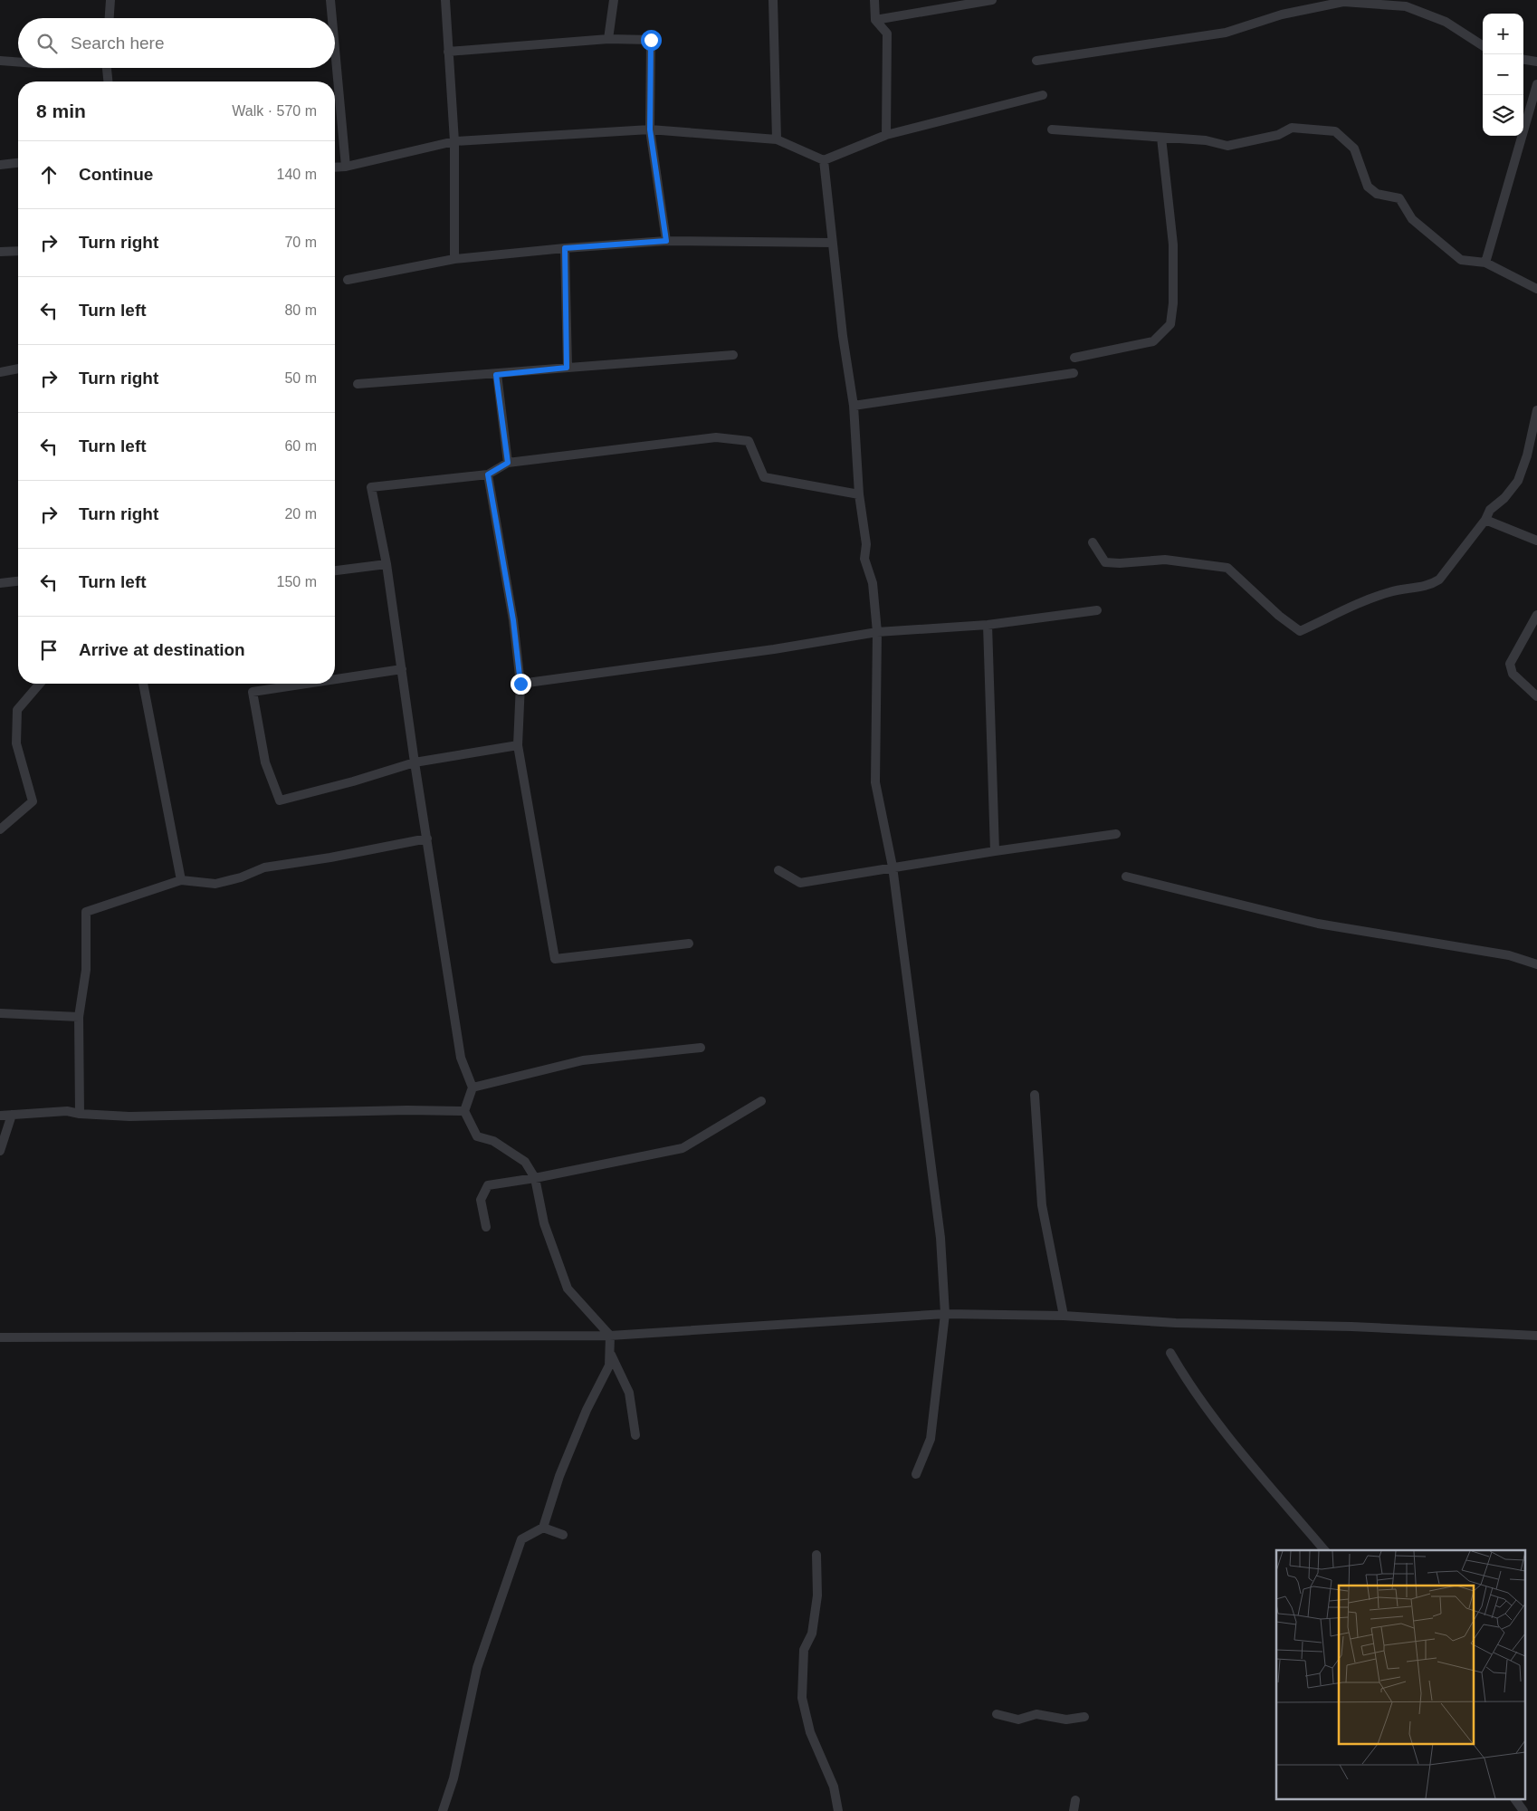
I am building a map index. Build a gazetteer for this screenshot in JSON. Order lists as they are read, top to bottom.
{
  "page": {
    "map_buttons": ["+", "−"],
    "search": "Search here",
    "heading": ["8 min", "Walk · 570 m"],
    "list": [
      ["Continue", "140 m"],
      ["Turn right", "70 m"],
      ["Turn left", "80 m"],
      ["Turn right", "50 m"],
      ["Turn left", "60 m"],
      ["Turn right", "20 m"],
      ["Turn left", "150 m"],
      "Arrive at destination"
    ]
  }
}
